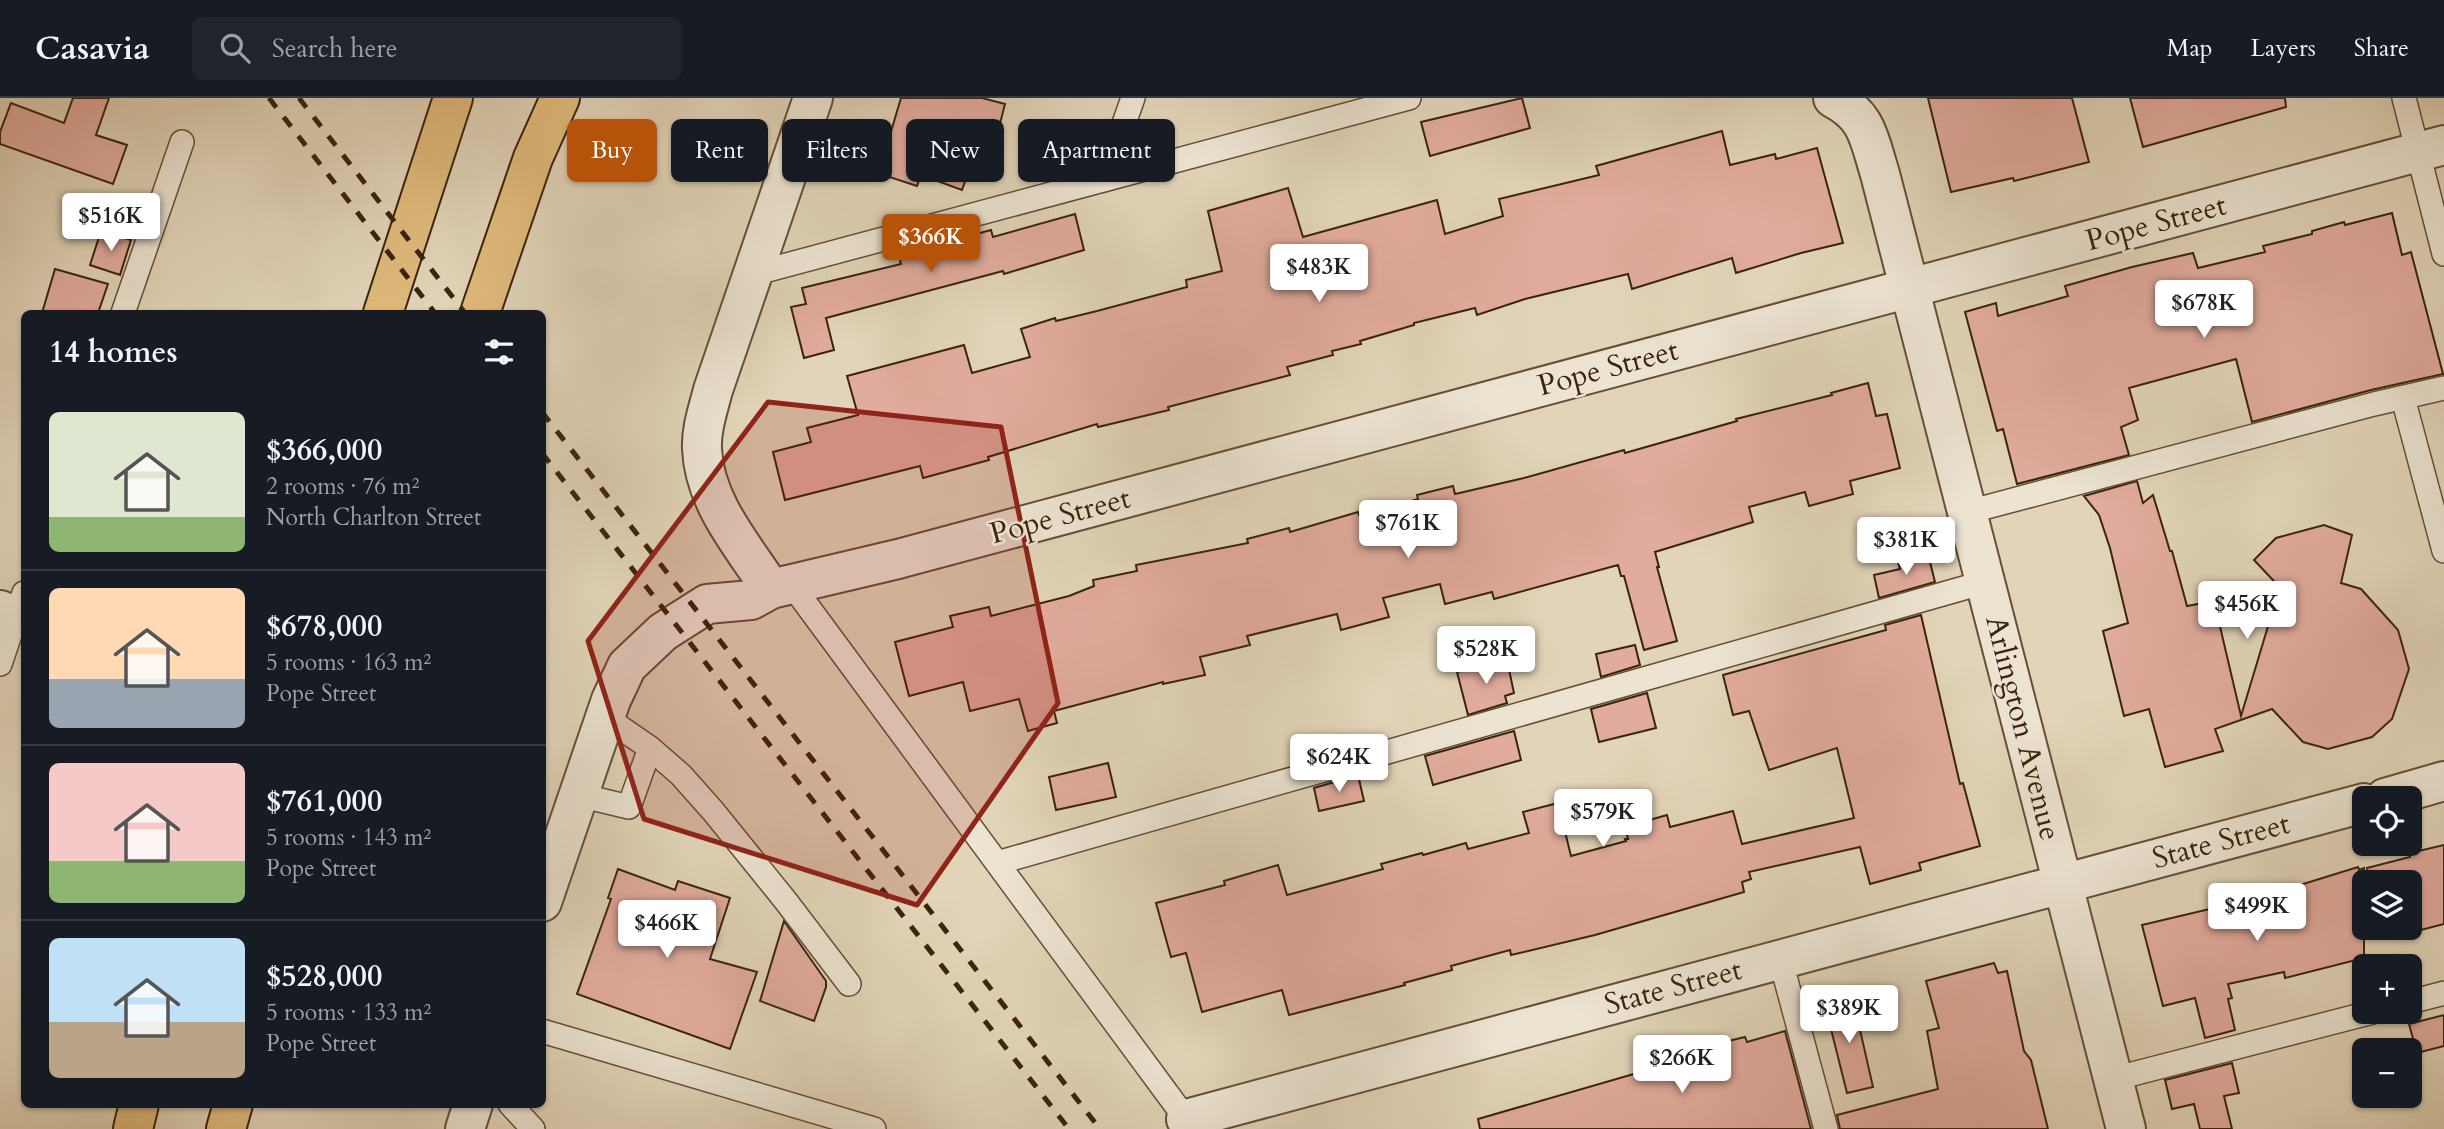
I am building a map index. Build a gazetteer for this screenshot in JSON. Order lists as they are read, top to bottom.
{
  "streets": {
    "street": ["Pope Street", "Arlington Avenue", "State Street"]
  },
  "crossings": [
    ["Pope Street", "Arlington Avenue"],
    ["Arlington Avenue", "State Street"]
  ],
  "page": {
    "header": "Casavia",
    "search": "Search here",
    "nav": ["Map", "Layers", "Share"],
    "chip": [
      "Buy",
      "Rent",
      "Filters",
      "New",
      "Apartment"
    ],
    "price": [
      "$516K",
      "$366K",
      "$483K",
      "$678K",
      "$761K",
      "$381K",
      "$456K",
      "$528K",
      "$624K",
      "$579K",
      "$499K",
      "$466K",
      "$389K",
      "$266K"
    ],
    "heading": "14 homes",
    "list": [
      {
        "name": "$366,000",
        "note": "2 rooms · 76 m² · North Charlton Street"
      },
      {
        "name": "$678,000",
        "note": "5 rooms · 163 m² · Pope Street"
      },
      {
        "name": "$761,000",
        "note": "5 rooms · 143 m² · Pope Street"
      },
      {
        "name": "$528,000",
        "note": "5 rooms · 133 m² · Pope Street"
      }
    ],
    "map_buttons": ["+", "−"]
  }
}
